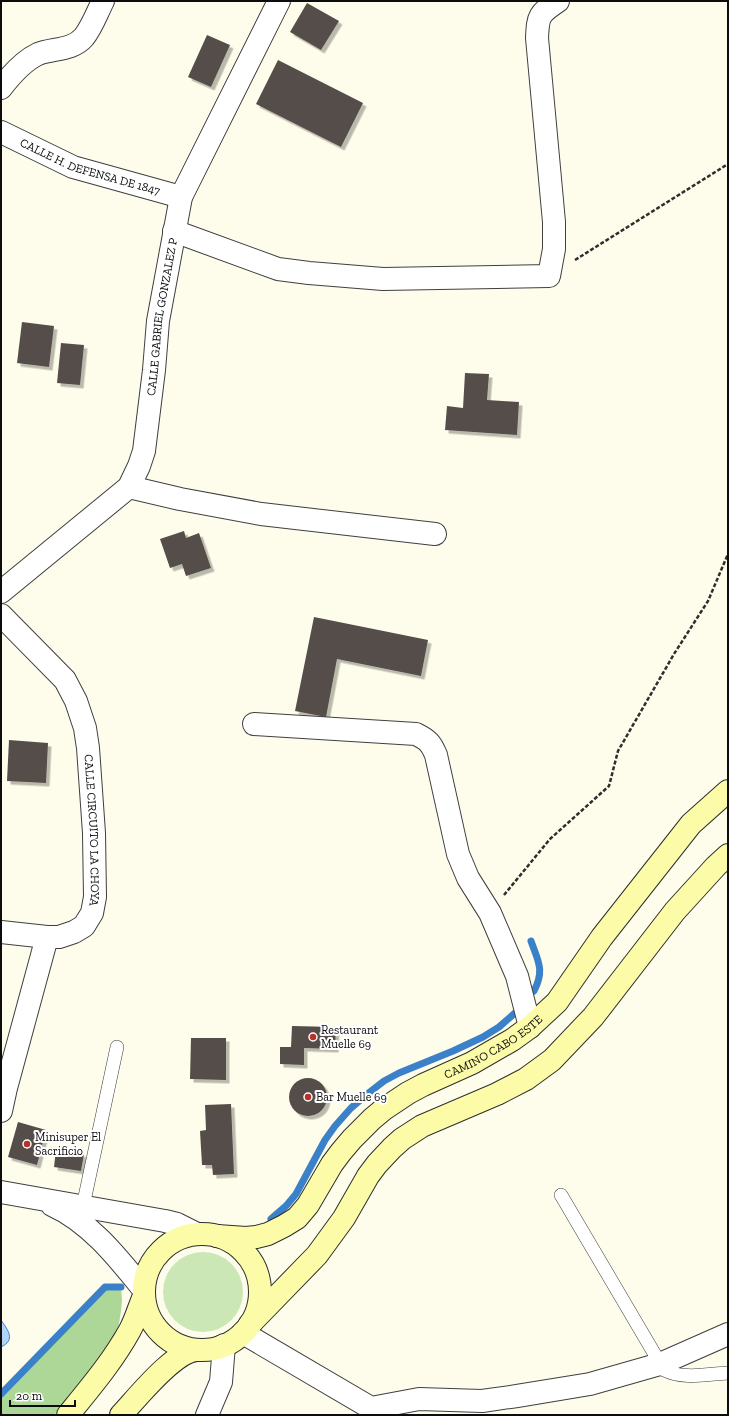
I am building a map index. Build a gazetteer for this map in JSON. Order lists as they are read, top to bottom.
{
  "streets": {
    "main road": ["CAMINO CABO ESTE"],
    "street": ["CALLE H. DEFENSA DE 1847", "CALLE GABRIEL GONZALEZ P", "CALLE CIRCUITO LA CHOYA"]
  },
  "crossings": [
    ["CALLE H. DEFENSA DE 1847", "CALLE GABRIEL GONZALEZ P"]
  ],
  "places": ["Restaurant Muelle 69", "Bar Muelle 69", "Minisuper El Sacrificio"],
  "scale_bar": "20 m"
}
